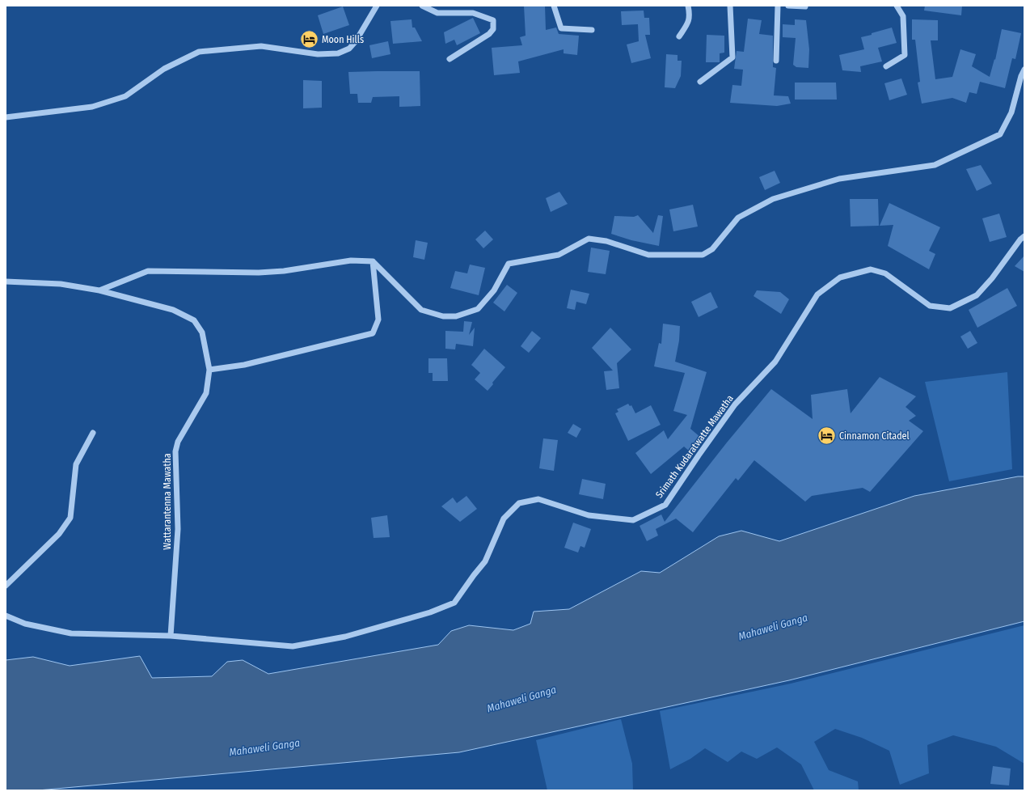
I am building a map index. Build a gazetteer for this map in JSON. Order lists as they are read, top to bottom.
{
  "streets": {
    "street": ["Srimath Kudaratwatte Mawatha", "Wattarantenna Mawatha"]
  },
  "crossings": [
    ["Srimath Kudaratwatte Mawatha", "Wattarantenna Mawatha"]
  ],
  "water": ["Mahaweli Ganga"],
  "places": {
    "hotel": ["Moon Hills", "Cinnamon Citadel"]
  }
}
